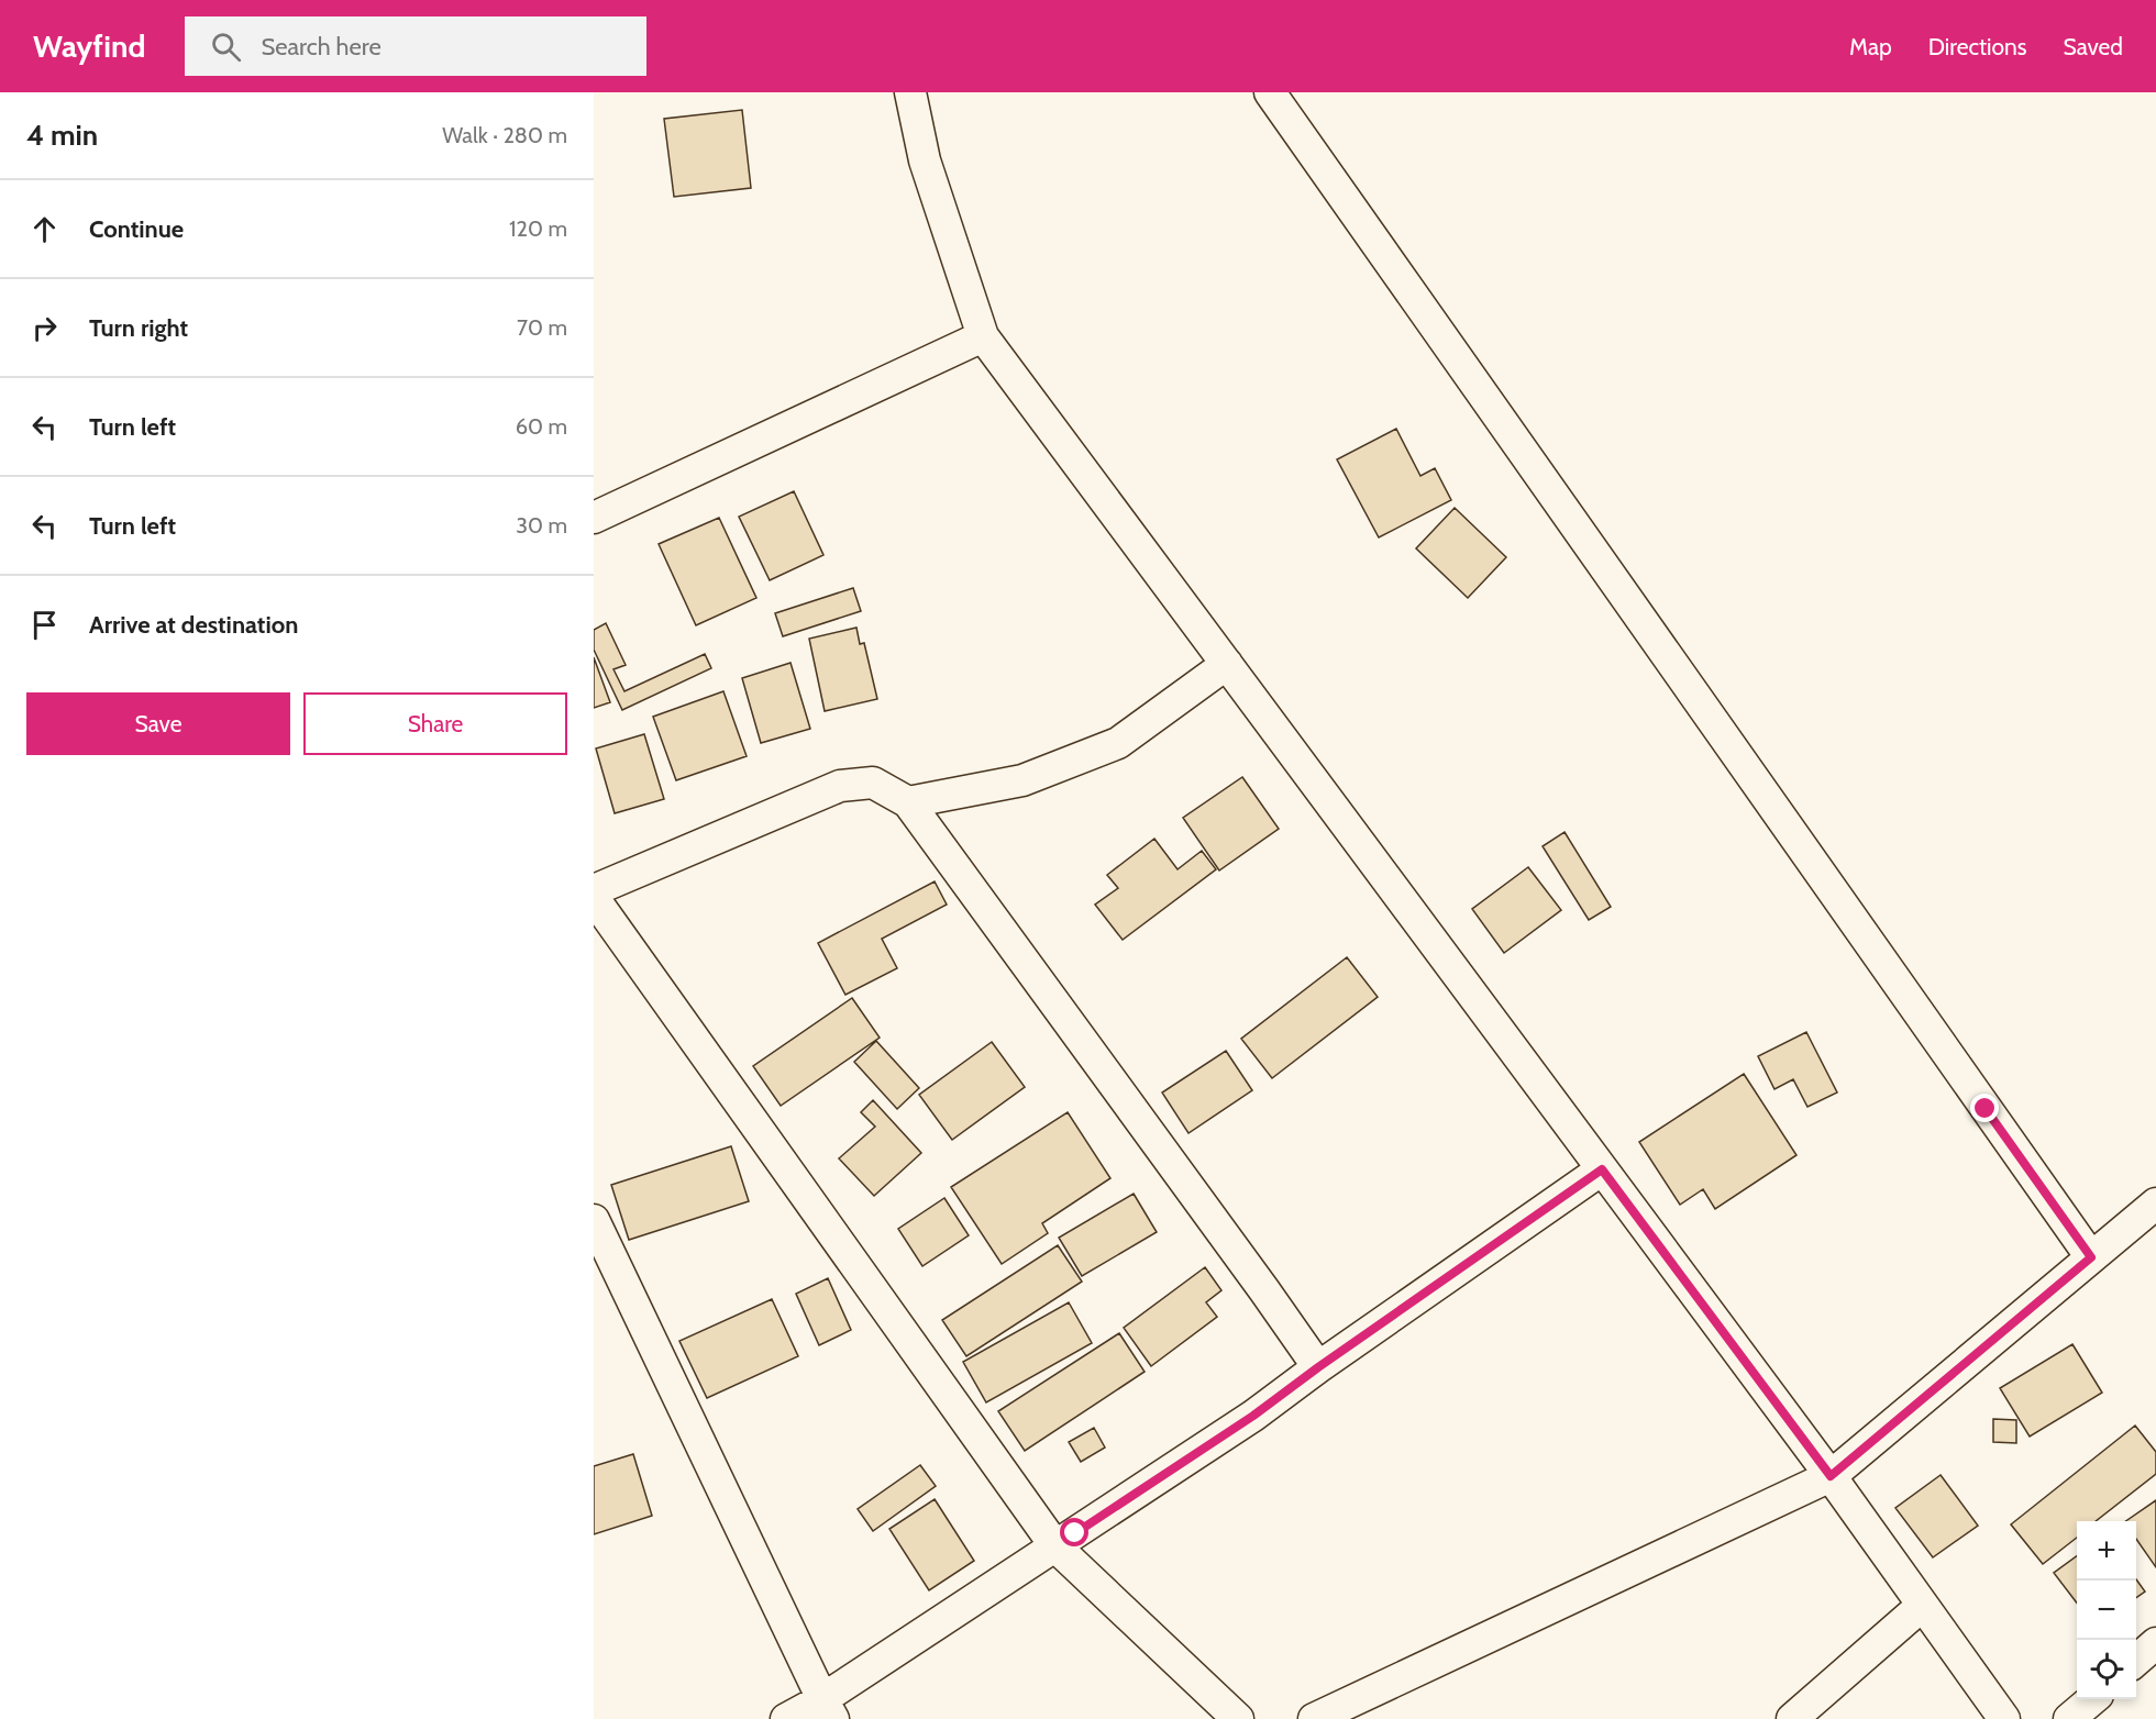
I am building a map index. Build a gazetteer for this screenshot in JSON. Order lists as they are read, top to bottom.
{
  "page": {
    "header": "Wayfind",
    "search": "Search here",
    "nav": ["Map", "Directions", "Saved"],
    "heading": ["4 min", "Walk · 280 m"],
    "list": [
      ["Continue", "120 m"],
      ["Turn right", "70 m"],
      ["Turn left", "60 m"],
      ["Turn left", "30 m"],
      "Arrive at destination"
    ],
    "buttons": ["Save", "Share"],
    "map_buttons": ["+", "−"]
  }
}
